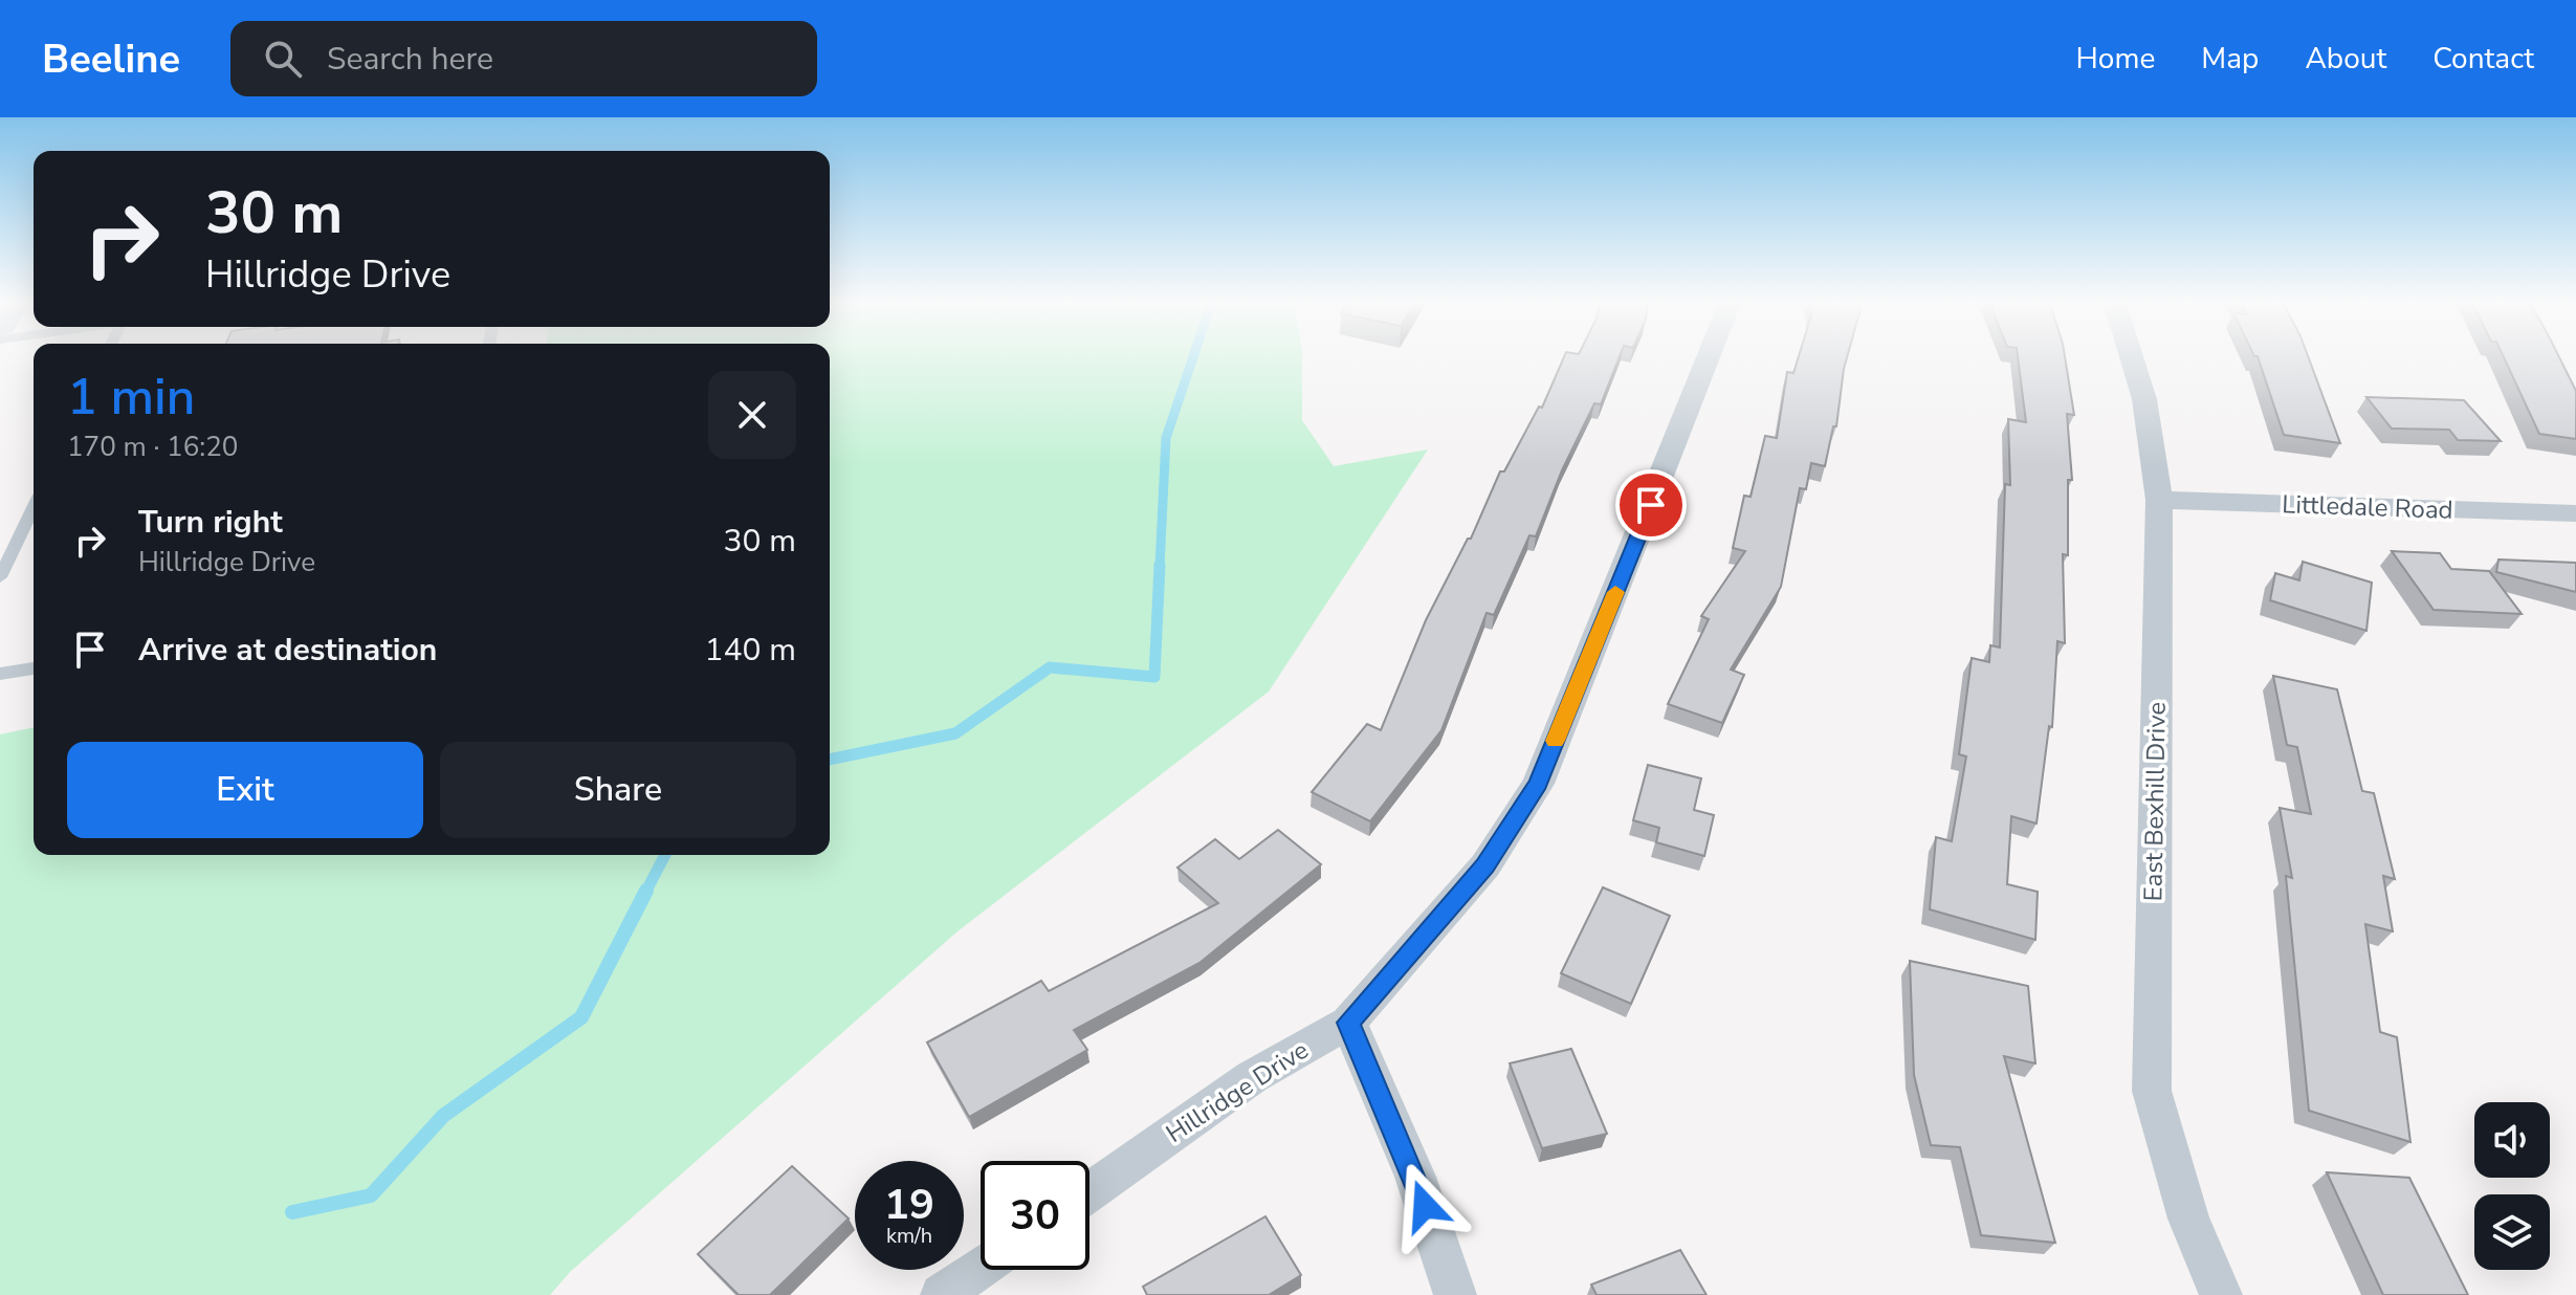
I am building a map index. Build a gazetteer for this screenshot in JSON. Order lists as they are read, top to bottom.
{
  "streets": {
    "street": ["Littledale Road", "East Bexhill Drive", "Hillridge Drive"]
  },
  "crossings": [
    ["Littledale Road", "East Bexhill Drive"]
  ],
  "page": {
    "header": "Beeline",
    "search": "Search here",
    "nav": [
      "Home",
      "Map",
      "About",
      "Contact"
    ],
    "turn": ["30 m", "Hillridge Drive"],
    "heading": ["1 min", "170 m · 16:20"],
    "list": [
      {
        "name": "Turn right",
        "note": "Hillridge Drive",
        "value": "30 m"
      },
      {
        "name": "Arrive at destination",
        "value": "140 m"
      }
    ],
    "buttons": ["Exit", "Share"],
    "speed": "19 km/h",
    "limit": "30"
  }
}
